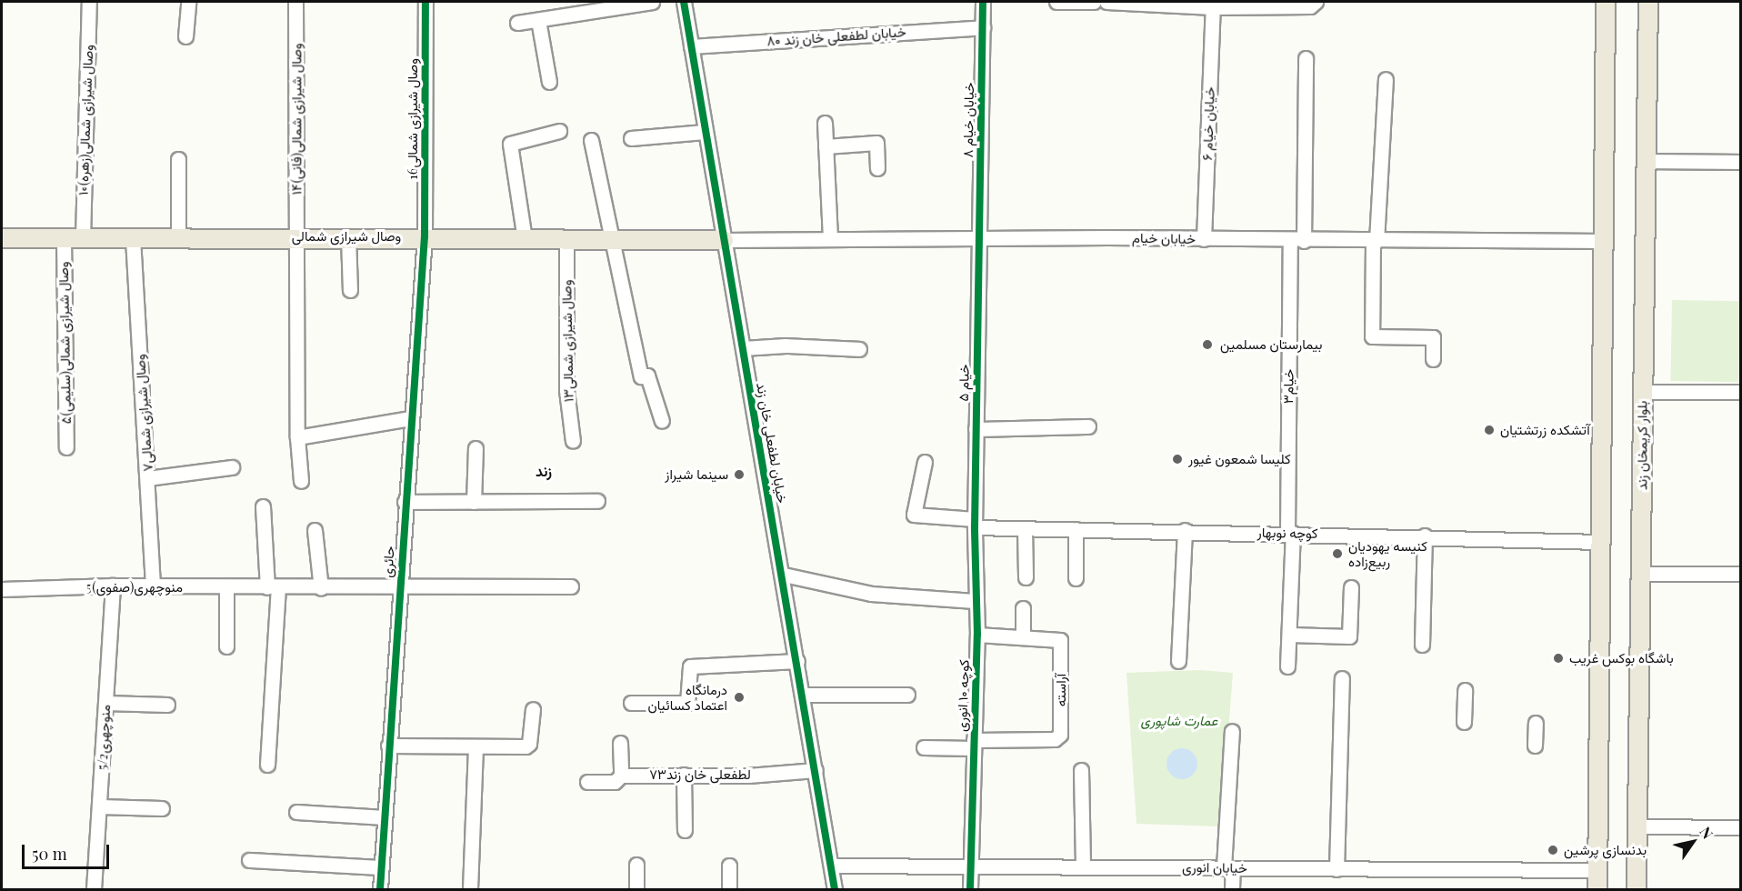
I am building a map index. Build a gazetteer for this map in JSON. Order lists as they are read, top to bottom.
{
  "streets": {
    "main road": ["وصال شیرازی شمالی", "بلوار کریمخان زند"],
    "street": [
      "خیابان لطفعلی خان زند ۸۰",
      "۱۴وصال شیرازی شمالی(فانی)",
      "وصال شیرازی شمالی16",
      "۱۰وصال شیرازی شمالی(زهره)",
      "خیابان خیام ۸",
      "خیابان خیام ۶",
      "خیابان خیام",
      "وصال شیرازی شمالی۱۳",
      "۵وصال شیرازی شمالی(سلیمی)",
      "۵ خیام",
      "خیام۳",
      "وصال شیرازی شمالی۷",
      "خیابان لطفعلی خان زند",
      "کوچه نوبهار",
      "حائری",
      "5منوچهری(صفوی)",
      "آراسته",
      "کوچه ۱۰ انوری",
      "5/2منوچهری",
      "لطفعلی خان زند۷۳",
      "خیابان انوری"
    ]
  },
  "crossings": [
    ["خیابان لطفعلی خان زند ۸۰", "خیابان خیام ۸"],
    ["خیابان لطفعلی خان زند ۸۰", "خیابان لطفعلی خان زند"],
    ["۱۴وصال شیرازی شمالی(فانی)", "وصال شیرازی شمالی"],
    ["وصال شیرازی شمالی16", "وصال شیرازی شمالی"],
    ["وصال شیرازی شمالی16", "حائری"],
    ["۱۰وصال شیرازی شمالی(زهره)", "وصال شیرازی شمالی"],
    ["خیابان خیام ۸", "خیابان خیام"],
    ["خیابان خیام ۸", "۵ خیام"],
    ["خیابان خیام ۶", "خیابان خیام"],
    ["وصال شیرازی شمالی", "خیابان خیام"],
    ["وصال شیرازی شمالی", "وصال شیرازی شمالی۱۳"],
    ["وصال شیرازی شمالی", "۵وصال شیرازی شمالی(سلیمی)"],
    ["وصال شیرازی شمالی", "وصال شیرازی شمالی۷"],
    ["وصال شیرازی شمالی", "خیابان لطفعلی خان زند"],
    ["وصال شیرازی شمالی", "حائری"],
    ["خیابان خیام", "۵ خیام"],
    ["خیابان خیام", "خیام۳"],
    ["خیابان خیام", "خیابان لطفعلی خان زند"],
    ["۵ خیام", "کوچه نوبهار"],
    ["۵ خیام", "کوچه ۱۰ انوری"],
    ["خیام۳", "کوچه نوبهار"],
    ["وصال شیرازی شمالی۷", "5منوچهری(صفوی)"],
    ["خیابان لطفعلی خان زند", "لطفعلی خان زند۷۳"],
    ["خیابان لطفعلی خان زند", "خیابان انوری"],
    ["کوچه نوبهار", "کوچه ۱۰ انوری"],
    ["حائری", "5منوچهری(صفوی)"],
    ["5منوچهری(صفوی)", "5/2منوچهری"],
    ["آراسته", "کوچه ۱۰ انوری"],
    ["کوچه ۱۰ انوری", "خیابان انوری"]
  ],
  "districts": ["زند"],
  "parks": ["عمارت شاپوری"],
  "places": [
    "بیمارستان مسلمین",
    "آتشکده زرتشتیان",
    "کلیسا شمعون غیور",
    "سینما شیراز",
    "کنیسه یهودیان ربیع‌زاده",
    "باشگاه بوکس غریب",
    "درمانگاه اعتماد کسائیان",
    "بدنسازی پرشین"
  ],
  "scale_bar": "50 m",
  "north": "top right"
}
